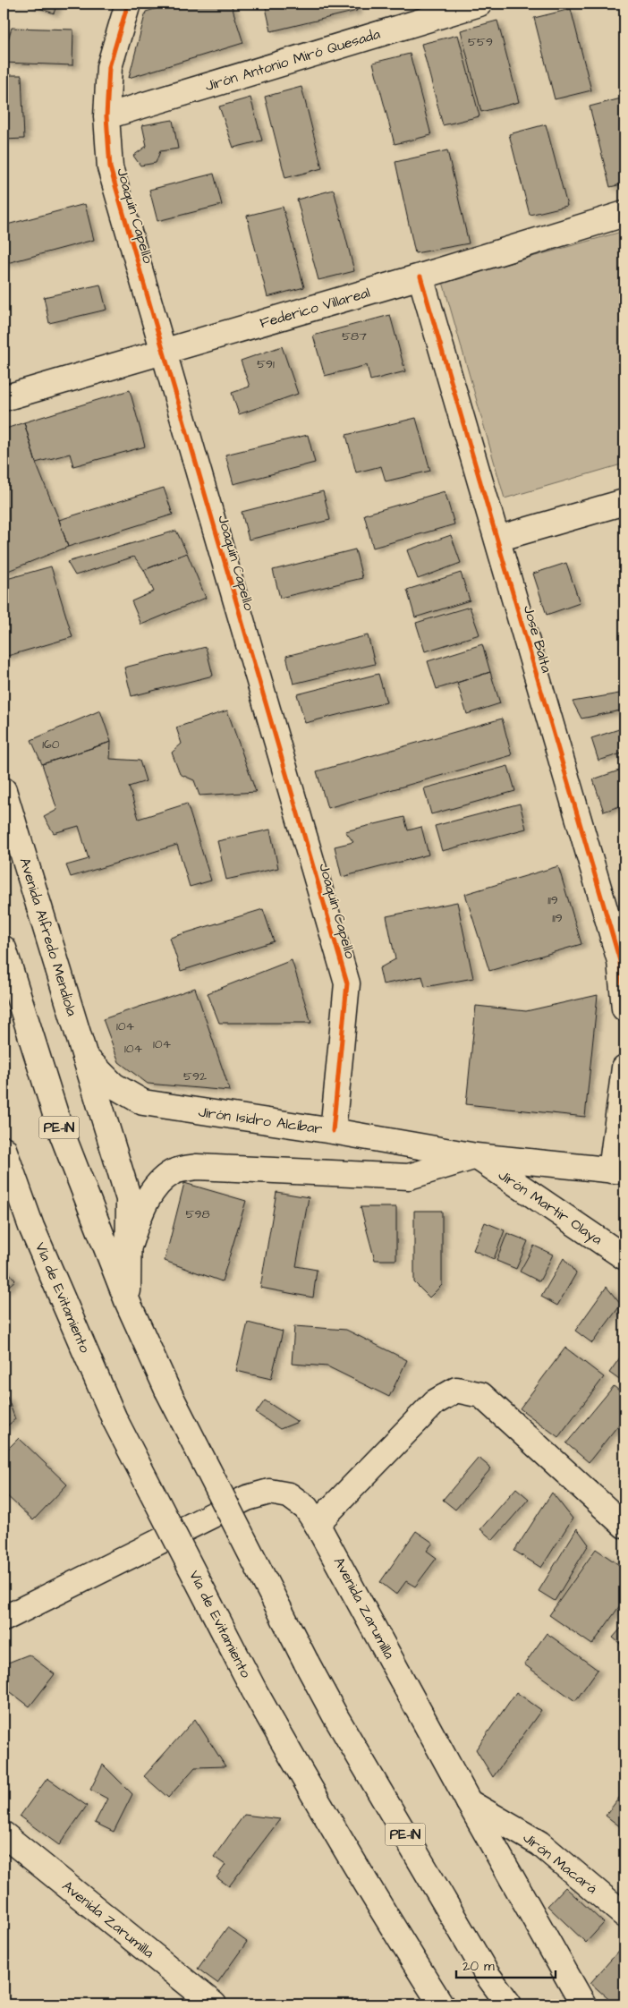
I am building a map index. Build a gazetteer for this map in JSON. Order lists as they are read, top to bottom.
{
  "streets": {
    "main road": [
      "Jirón Antonio Miró Quesada",
      "Joaquín Capello",
      "Federico Villareal",
      "Jose Balta",
      "Avenida Alfredo Mendiola",
      "Jirón Isidro Alcíbar",
      "PE-1N",
      "Jirón Martir Olaya",
      "Vía de Evitamiento",
      "Avenida Zarumilla",
      "Jirón Macará"
    ]
  },
  "crossings": [
    ["Jirón Antonio Miró Quesada", "Joaquín Capello"],
    ["Joaquín Capello", "Federico Villareal"],
    ["Joaquín Capello", "Jirón Isidro Alcíbar"],
    ["Federico Villareal", "Jose Balta"],
    ["Avenida Alfredo Mendiola", "Jirón Isidro Alcíbar"],
    ["Avenida Alfredo Mendiola", "PE-1N"],
    ["Jirón Isidro Alcíbar", "Jirón Martir Olaya"],
    ["Avenida Zarumilla", "Jirón Macará"]
  ],
  "house_numbers": [
    "559",
    "587",
    "591",
    "160",
    "119",
    "119",
    "104",
    "104",
    "104",
    "592",
    "598"
  ],
  "scale_bar": "20 m"
}
